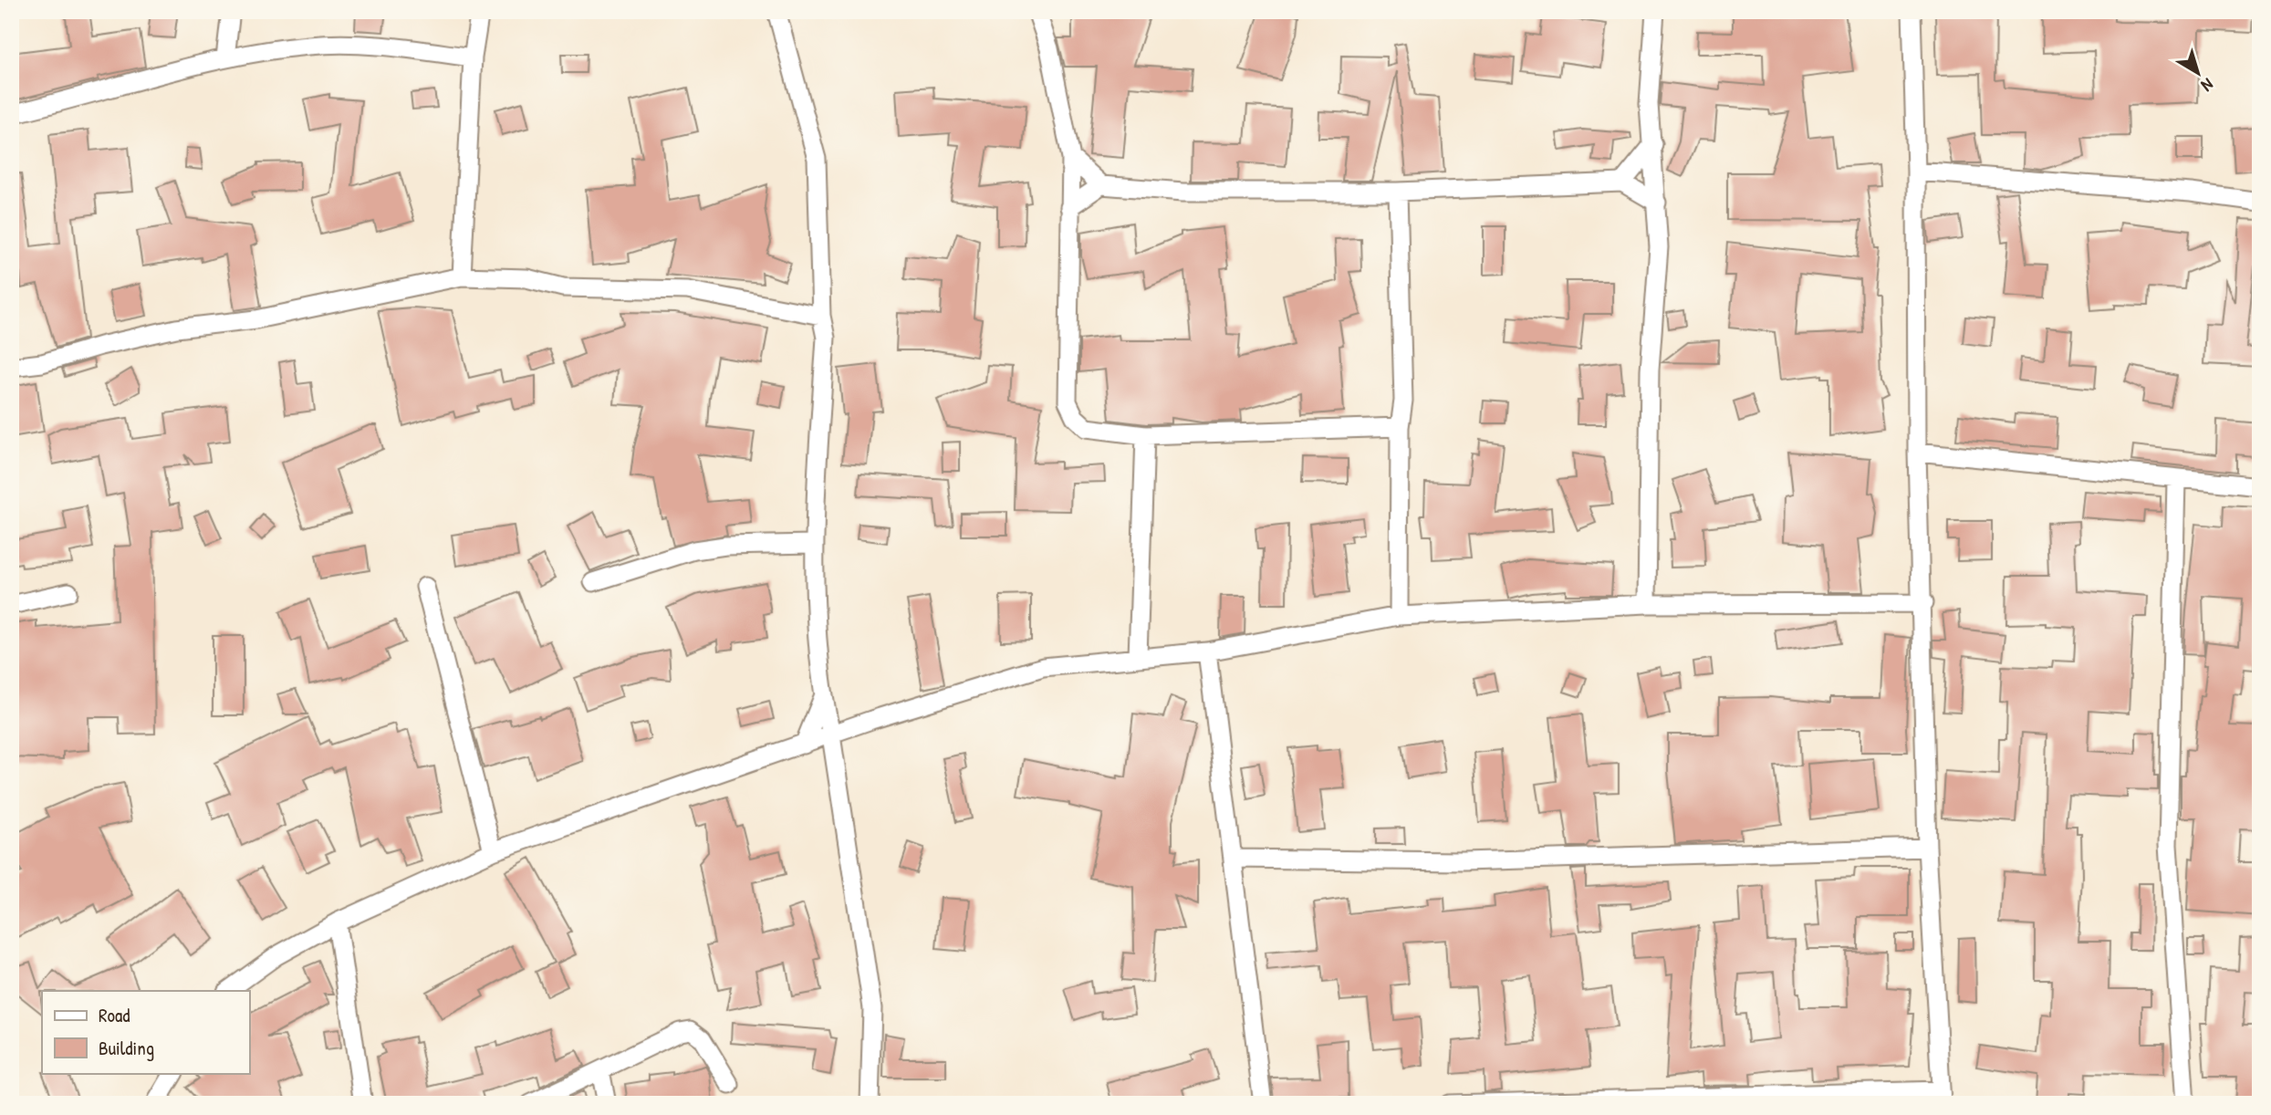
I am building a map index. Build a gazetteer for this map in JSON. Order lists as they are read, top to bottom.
{
  "legend": ["Road", "Building"],
  "north": "bottom right"
}
